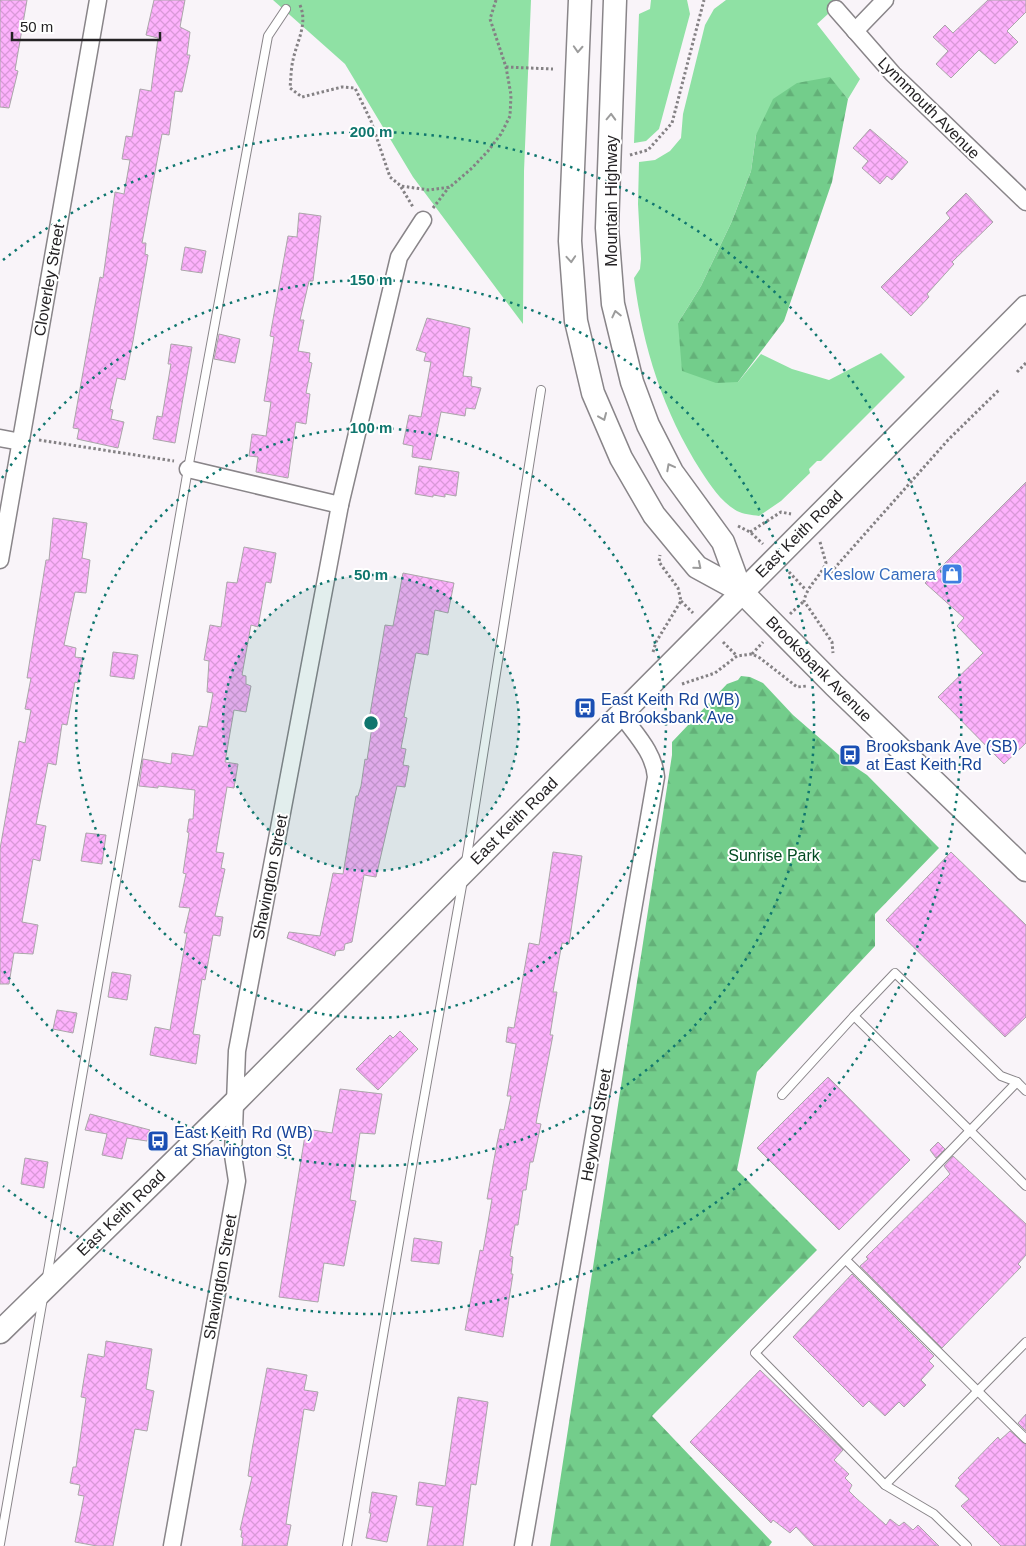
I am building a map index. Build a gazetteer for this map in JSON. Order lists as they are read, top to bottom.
{
  "streets": {
    "main road": ["Mountain Highway", "East Keith Road", "Brooksbank Avenue"],
    "street": [
      "Lynnmouth Avenue",
      "Cloverley Street",
      "Shavington Street",
      "Heywood Street"
    ]
  },
  "crossings": [
    ["Mountain Highway", "East Keith Road"],
    ["Mountain Highway", "Brooksbank Avenue"],
    ["East Keith Road", "Brooksbank Avenue"],
    ["East Keith Road", "Shavington Street"],
    ["East Keith Road", "Heywood Street"]
  ],
  "parks": ["Sunrise Park"],
  "places": {
    "shop": ["Keslow Camera"],
    "bus stop": ["East Keith Rd (WB) at Brooksbank Ave", "Brooksbank Ave (SB) at East Keith Rd", "East Keith Rd (WB) at Shavington St"]
  },
  "scale_bar": "50 m",
  "rings": [
    "200 m",
    "150 m",
    "100 m",
    "50 m"
  ]
}
